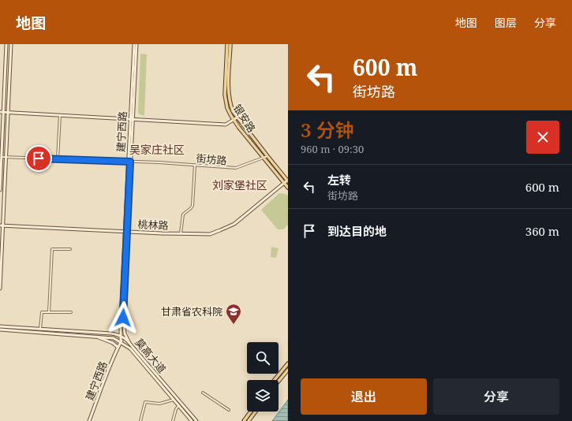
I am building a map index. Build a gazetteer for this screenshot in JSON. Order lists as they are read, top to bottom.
{
  "streets": {
    "main road": [
      "银安路",
      "建宁西路",
      "桃林路",
      "莫高大道"
    ],
    "street": ["街坊路"]
  },
  "crossings": [
    ["银安路", "街坊路"],
    ["银安路", "桃林路"],
    ["建宁西路", "街坊路"],
    ["建宁西路", "桃林路"],
    ["建宁西路", "莫高大道"]
  ],
  "districts": ["吴家庄社区", "刘家堡社区"],
  "places": {
    "school or university": ["甘肃省农科院"]
  },
  "page": {
    "header": "地图",
    "nav": ["地图", "图层", "分享"],
    "turn": ["600 m", "街坊路"],
    "heading": ["3 分钟", "960 m · 09:30"],
    "list": [
      {
        "name": "左转",
        "note": "街坊路",
        "value": "600 m"
      },
      {
        "name": "到达目的地",
        "value": "360 m"
      }
    ],
    "buttons": ["退出", "分享"]
  }
}
